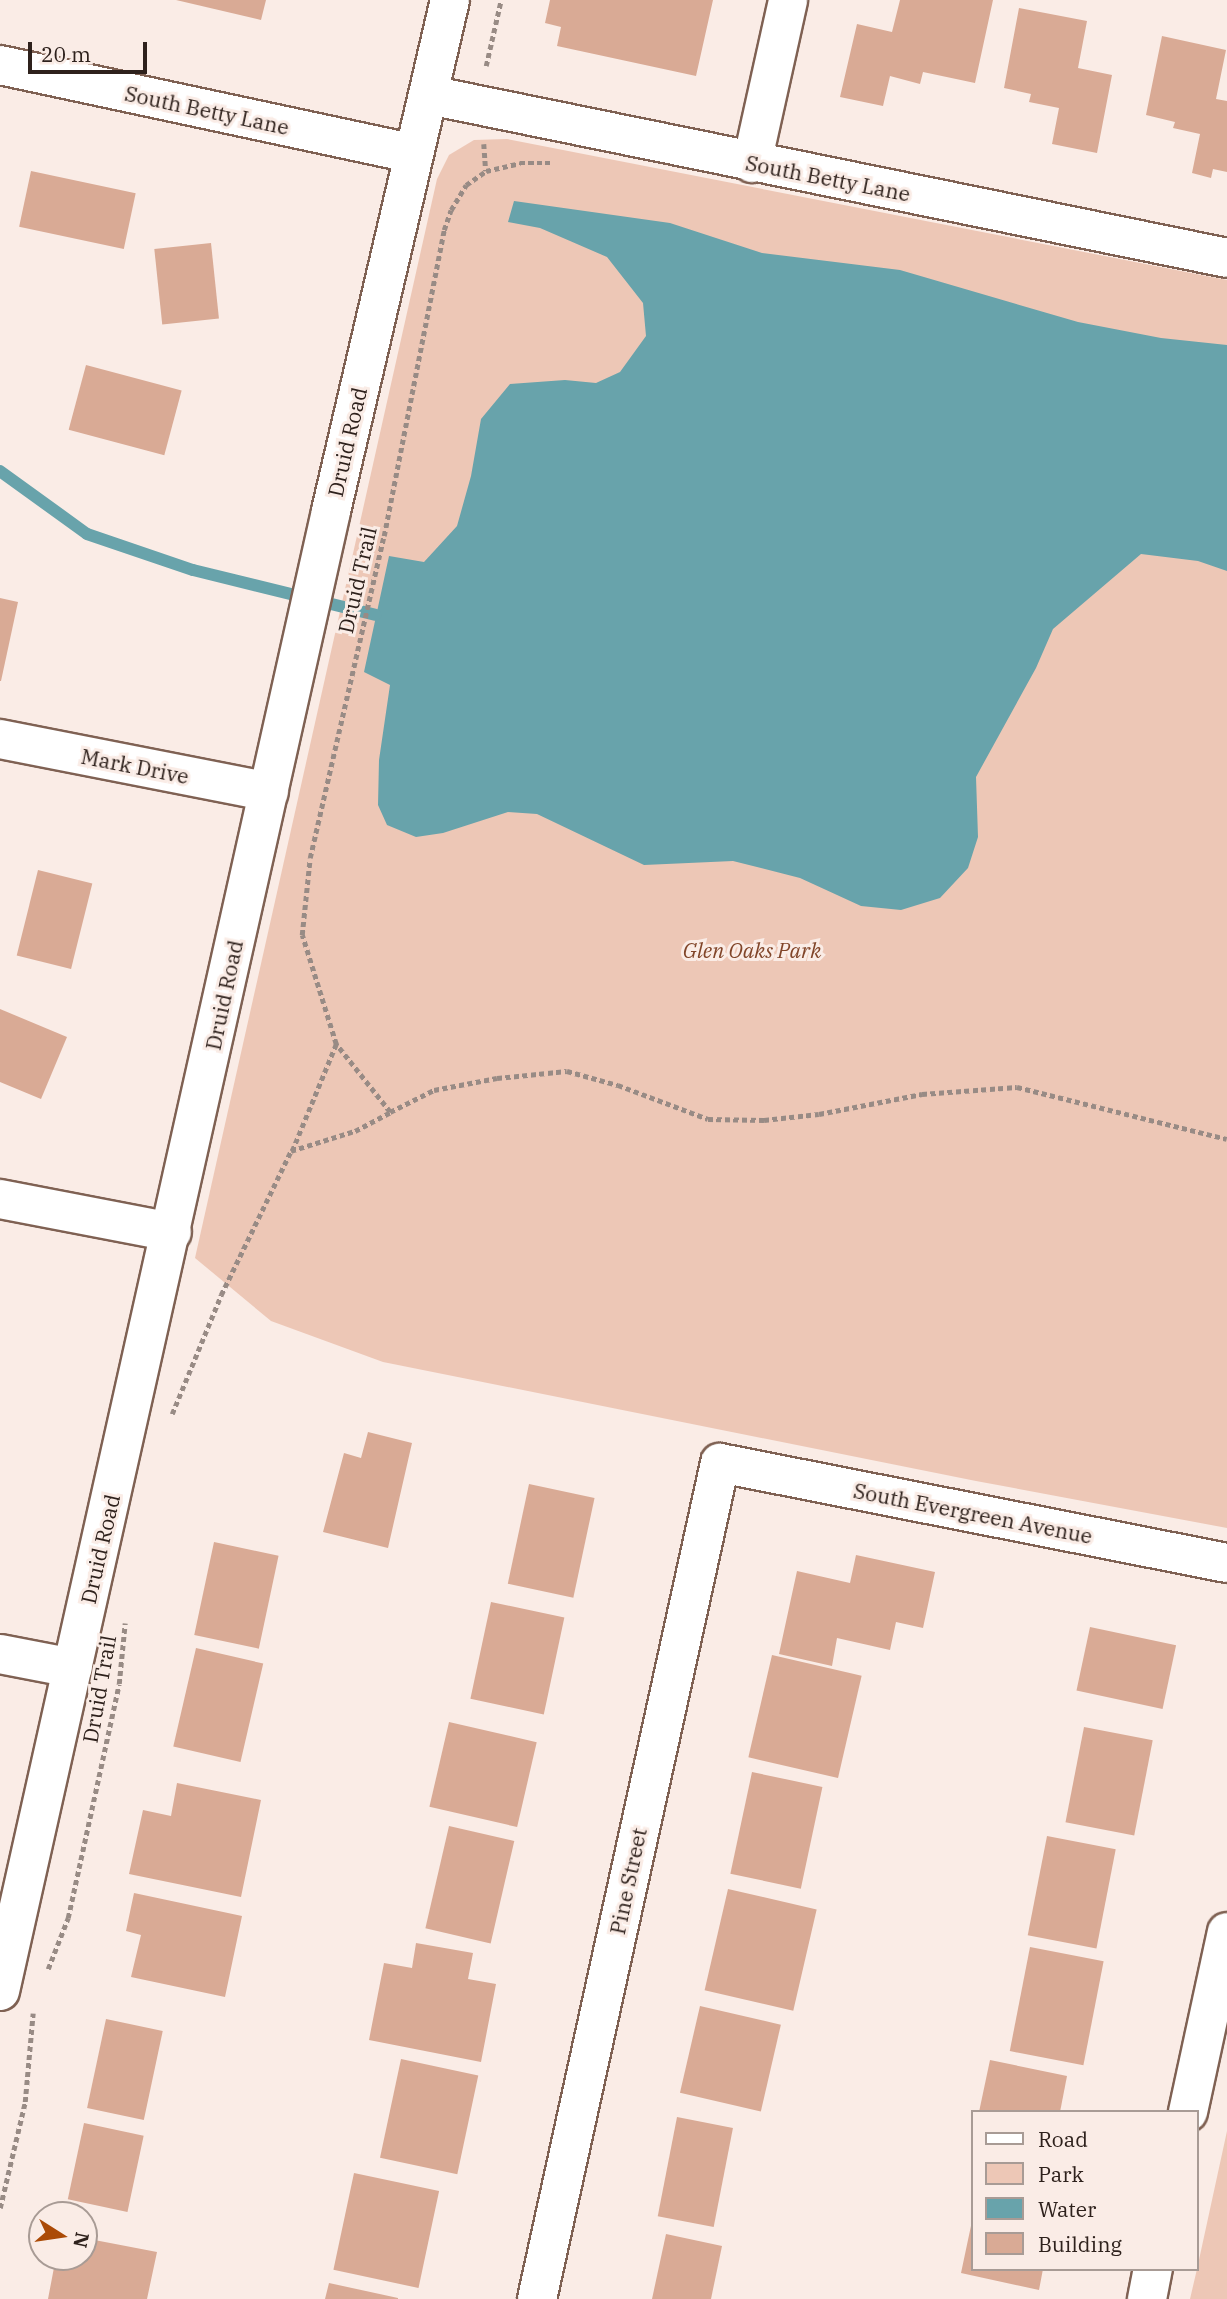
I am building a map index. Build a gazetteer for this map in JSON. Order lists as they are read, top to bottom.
{
  "streets": {
    "street": [
      "South Betty Lane",
      "Druid Road",
      "Mark Drive",
      "South Evergreen Avenue",
      "Pine Street"
    ],
    "path": ["Druid Trail"]
  },
  "crossings": [
    ["South Betty Lane", "Druid Road"],
    ["Druid Road", "Mark Drive"],
    ["South Evergreen Avenue", "Pine Street"]
  ],
  "parks": ["Glen Oaks Park"],
  "legend": [
    "Road",
    "Park",
    "Water",
    "Building"
  ],
  "scale_bar": "20 m",
  "north": "right"
}
